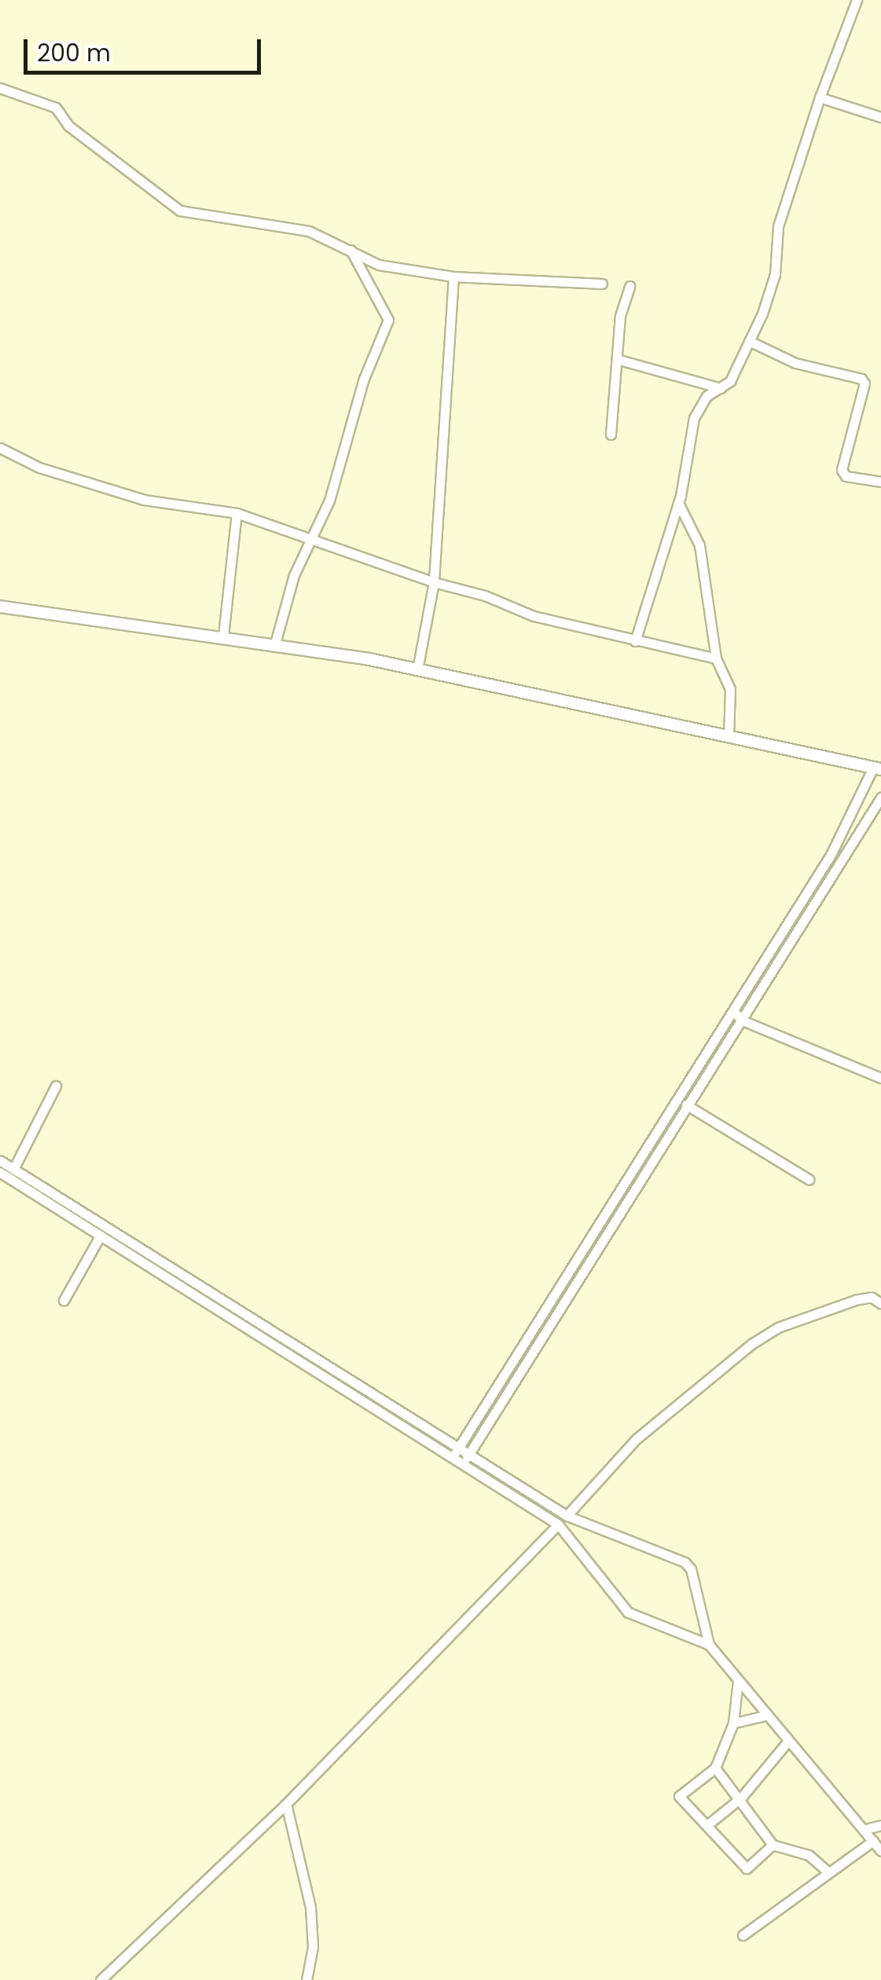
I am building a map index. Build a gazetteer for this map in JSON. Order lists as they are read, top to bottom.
{
  "scale_bar": "200 m"
}
